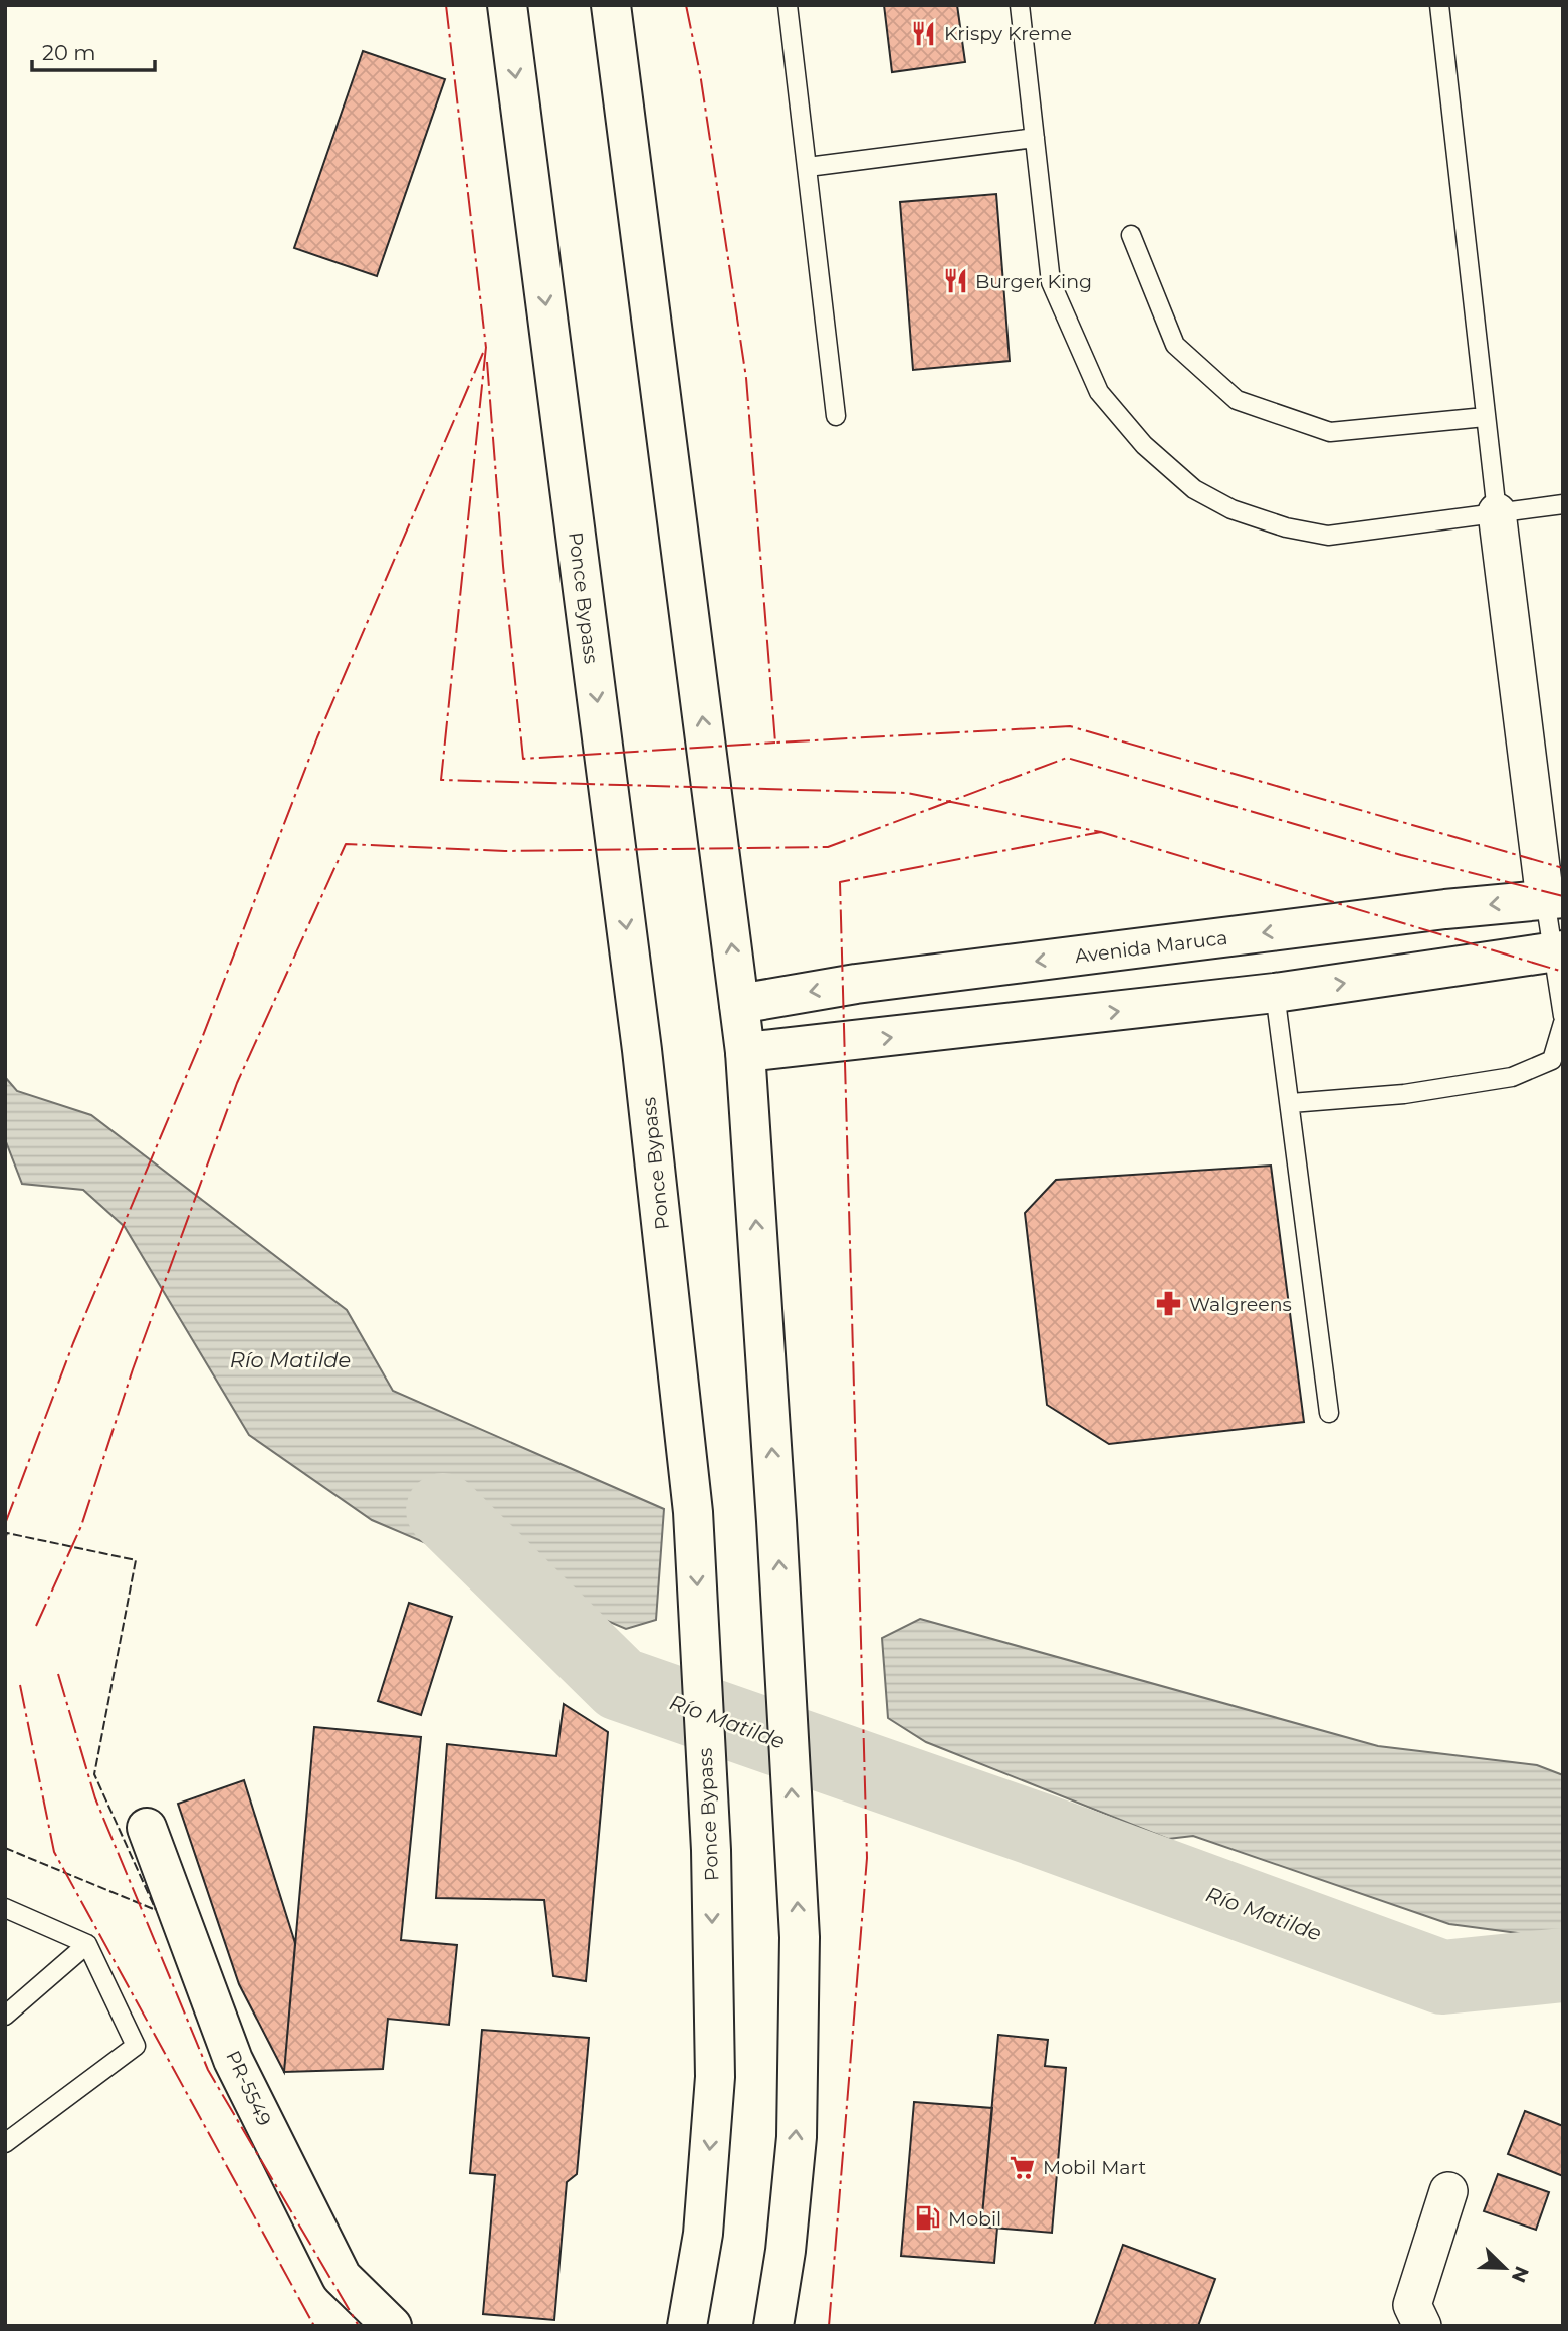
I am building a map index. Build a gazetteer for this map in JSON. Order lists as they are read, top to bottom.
{
  "streets": {
    "main road": ["Ponce Bypass", "Avenida Maruca", "PR-5549"]
  },
  "water": ["Río Matilde"],
  "places": {
    "restaurant": ["Krispy Kreme", "Burger King"],
    "pharmacy": ["Walgreens"],
    "supermarket": ["Mobil Mart"],
    "fuel station": ["Mobil"]
  },
  "scale_bar": "20 m",
  "north": "bottom right"
}
